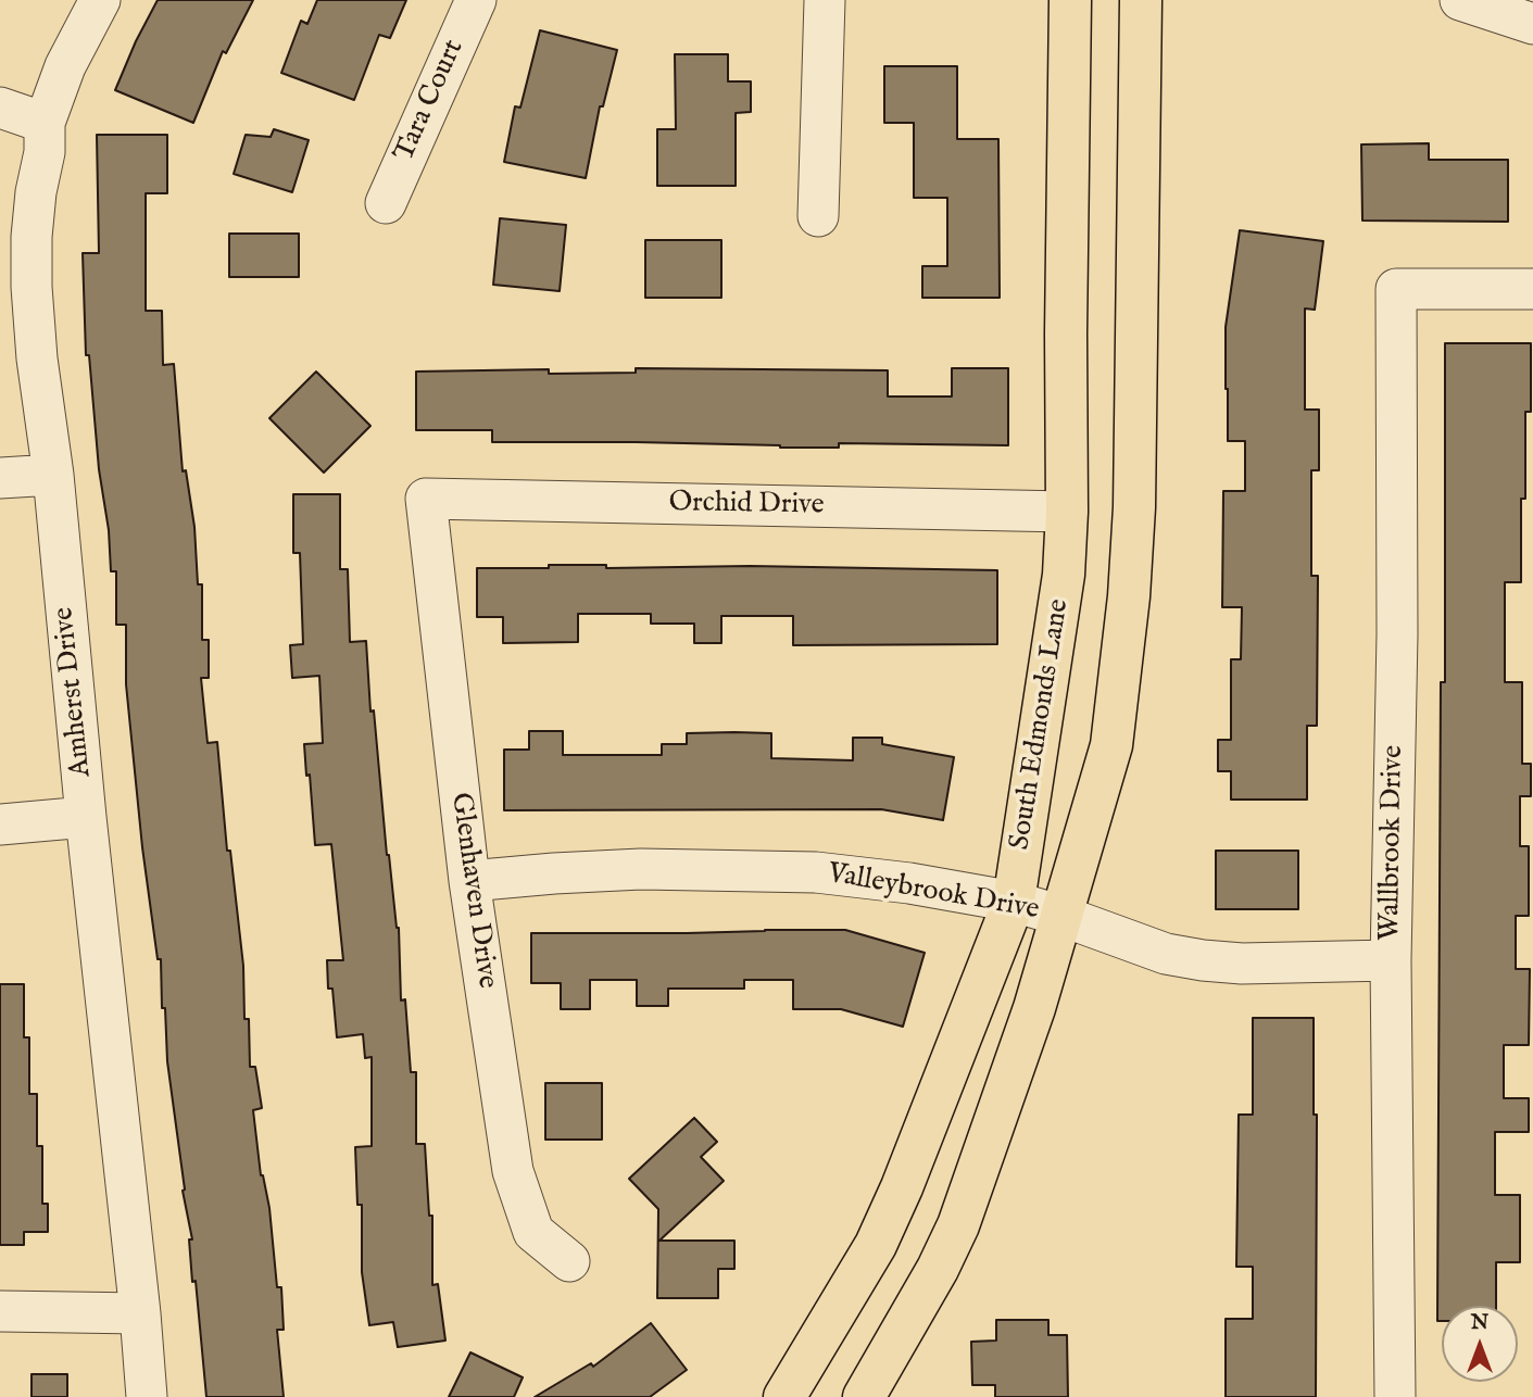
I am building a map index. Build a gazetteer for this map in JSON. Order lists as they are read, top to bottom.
{
  "streets": {
    "main road": ["South Edmonds Lane"],
    "street": [
      "Tara Court",
      "Orchid Drive",
      "Amherst Drive",
      "Wallbrook Drive",
      "Glenhaven Drive",
      "Valleybrook Drive"
    ]
  },
  "crossings": [
    ["Orchid Drive", "South Edmonds Lane"],
    ["Orchid Drive", "Glenhaven Drive"],
    ["South Edmonds Lane", "Valleybrook Drive"],
    ["Wallbrook Drive", "Valleybrook Drive"],
    ["Glenhaven Drive", "Valleybrook Drive"]
  ],
  "north": "top"
}
